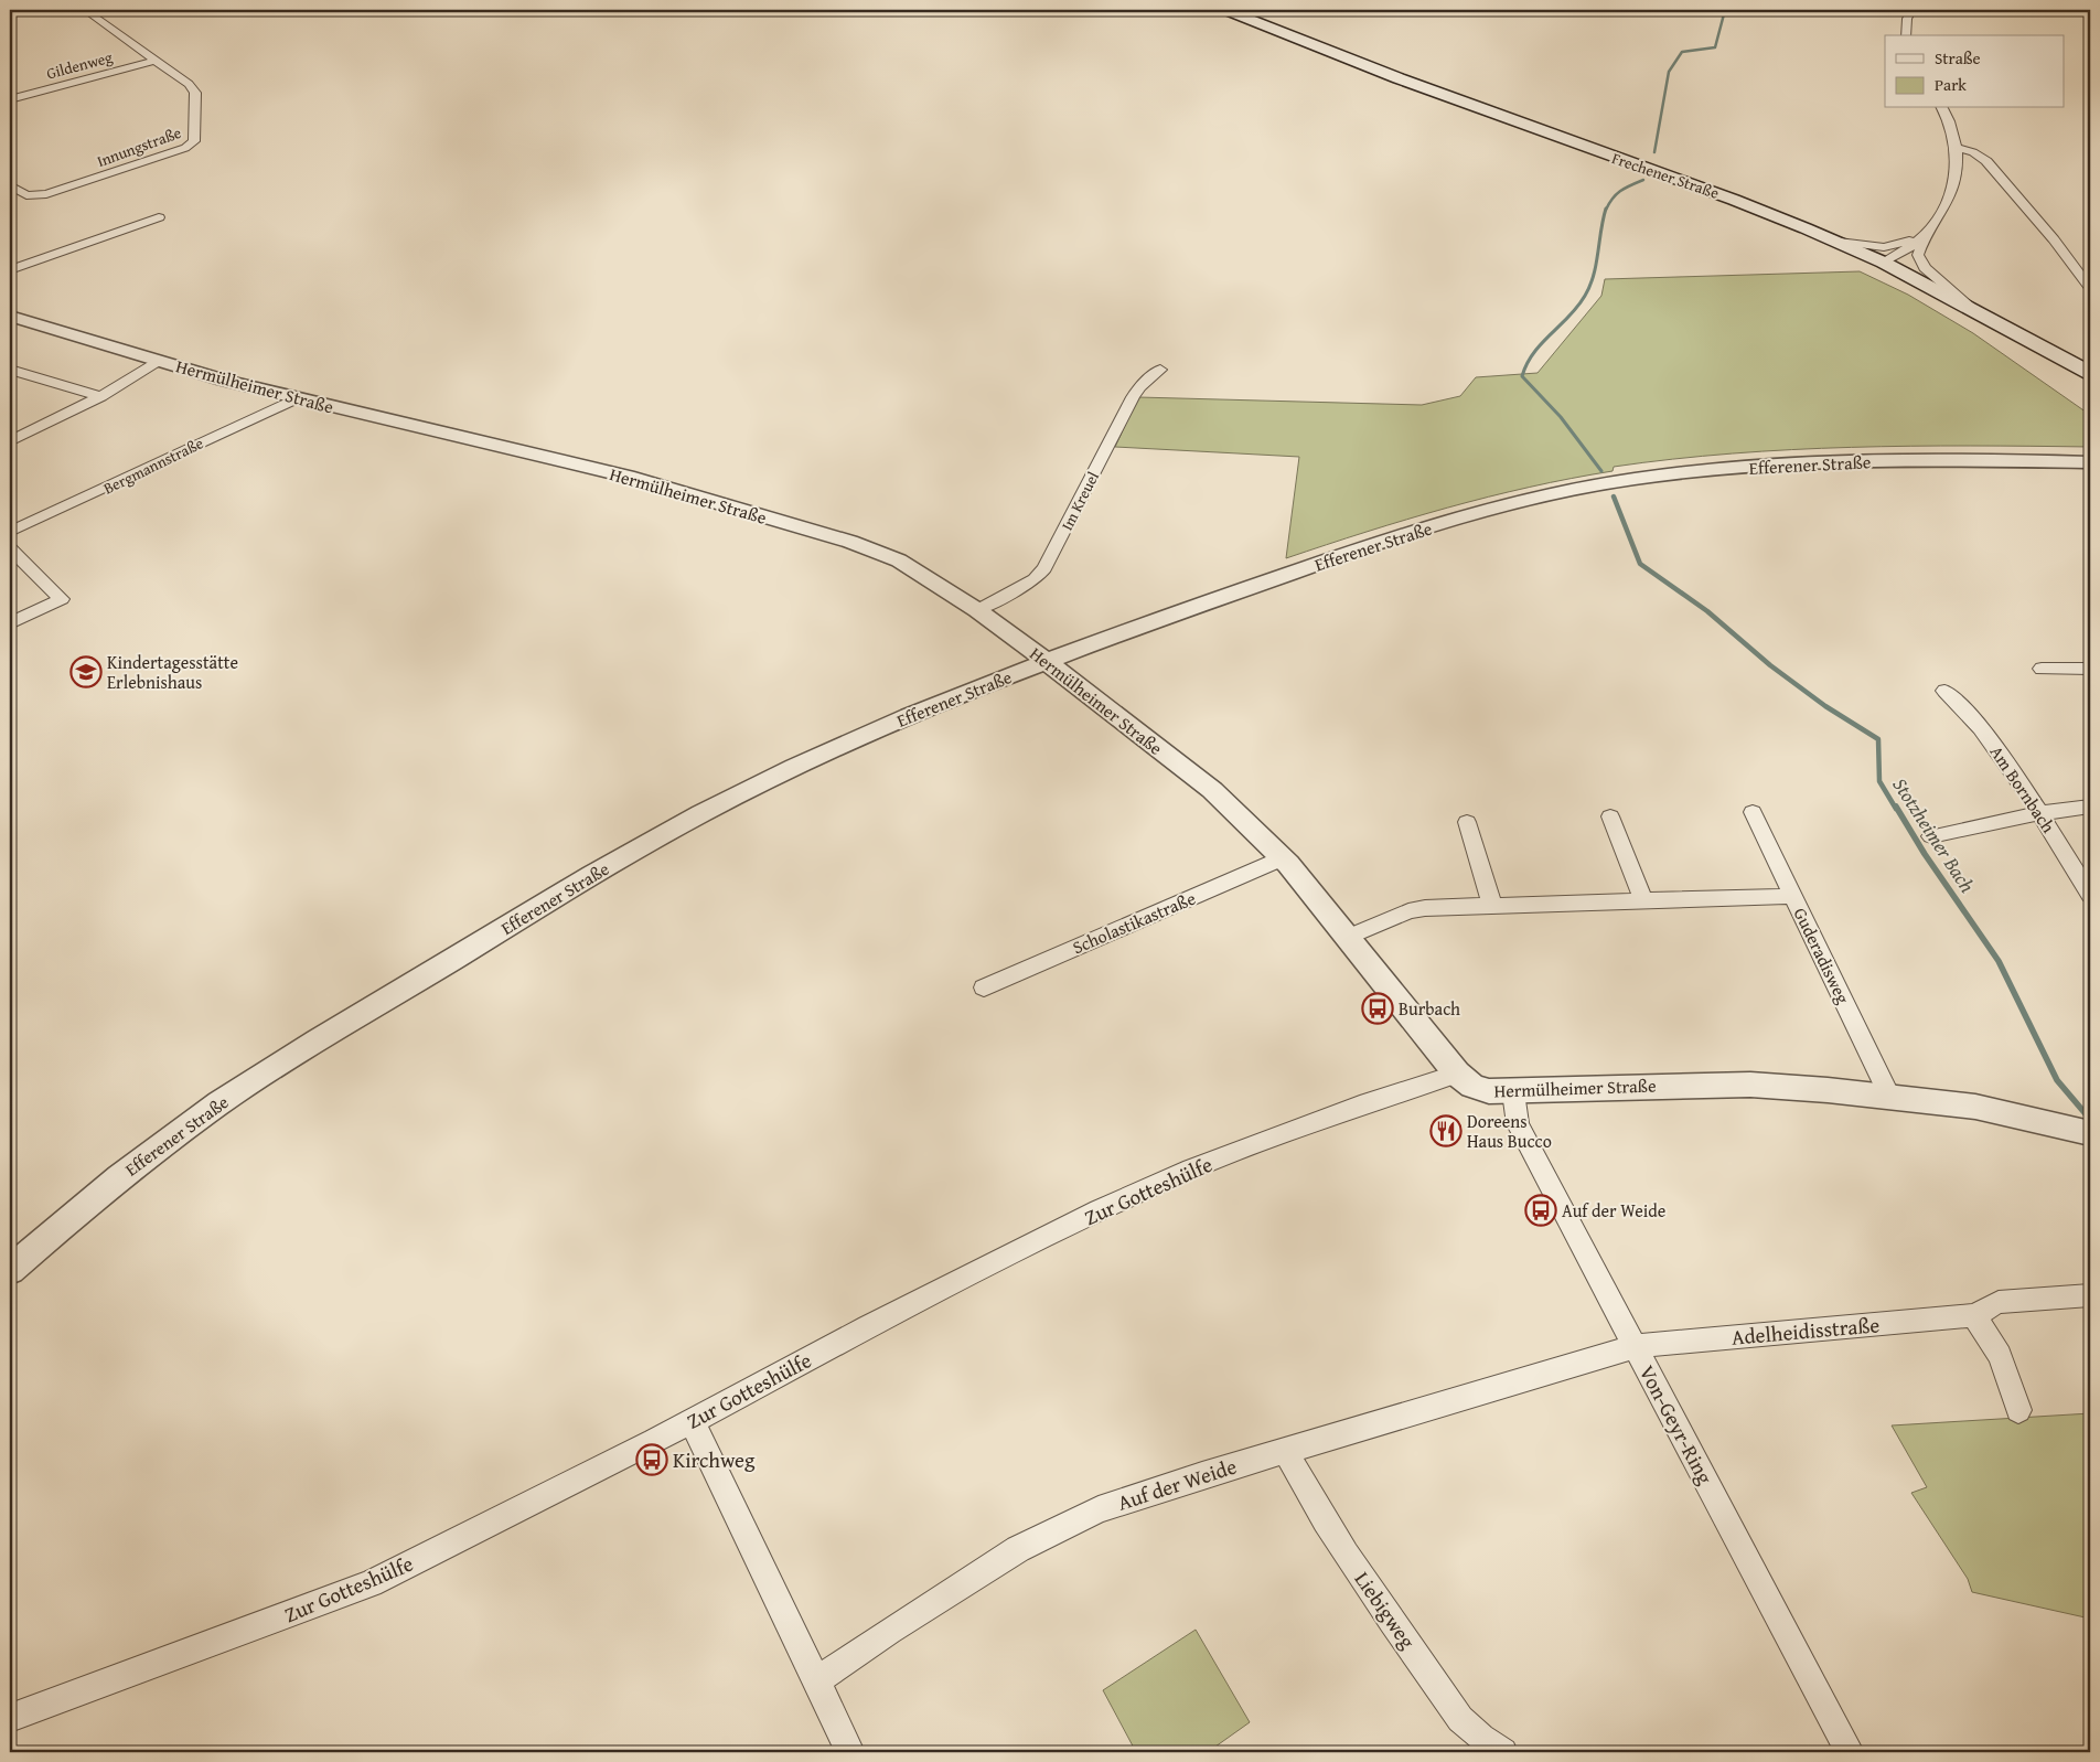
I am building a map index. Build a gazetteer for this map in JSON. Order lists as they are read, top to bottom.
{
  "streets": {
    "main road": ["Frechener Straße"],
    "street": [
      "Gildenweg",
      "Innungstraße",
      "Hermülheimer Straße",
      "Efferener Straße",
      "Bergmannstraße",
      "Im Kreuel",
      "Am Bornbach",
      "Scholastikastraße",
      "Guderadisweg",
      "Zur Gotteshülfe",
      "Adelheidisstraße",
      "Von-Geyr-Ring",
      "Auf der Weide",
      "Liebigweg"
    ]
  },
  "crossings": [
    ["Gildenweg", "Innungstraße"],
    ["Hermülheimer Straße", "Efferener Straße"],
    ["Hermülheimer Straße", "Bergmannstraße"],
    ["Hermülheimer Straße", "Im Kreuel"],
    ["Hermülheimer Straße", "Scholastikastraße"],
    ["Hermülheimer Straße", "Guderadisweg"],
    ["Hermülheimer Straße", "Zur Gotteshülfe"],
    ["Hermülheimer Straße", "Von-Geyr-Ring"],
    ["Adelheidisstraße", "Von-Geyr-Ring"],
    ["Adelheidisstraße", "Auf der Weide"],
    ["Von-Geyr-Ring", "Auf der Weide"],
    ["Auf der Weide", "Liebigweg"]
  ],
  "water": ["Stotzheimer Bach"],
  "places": {
    "school or university": ["Kindertagesstätte Erlebnishaus"],
    "bus stop": ["Burbach", "Auf der Weide", "Kirchweg"],
    "restaurant": ["Doreens Haus Bucco"]
  },
  "legend": ["Straße", "Park"]
}
